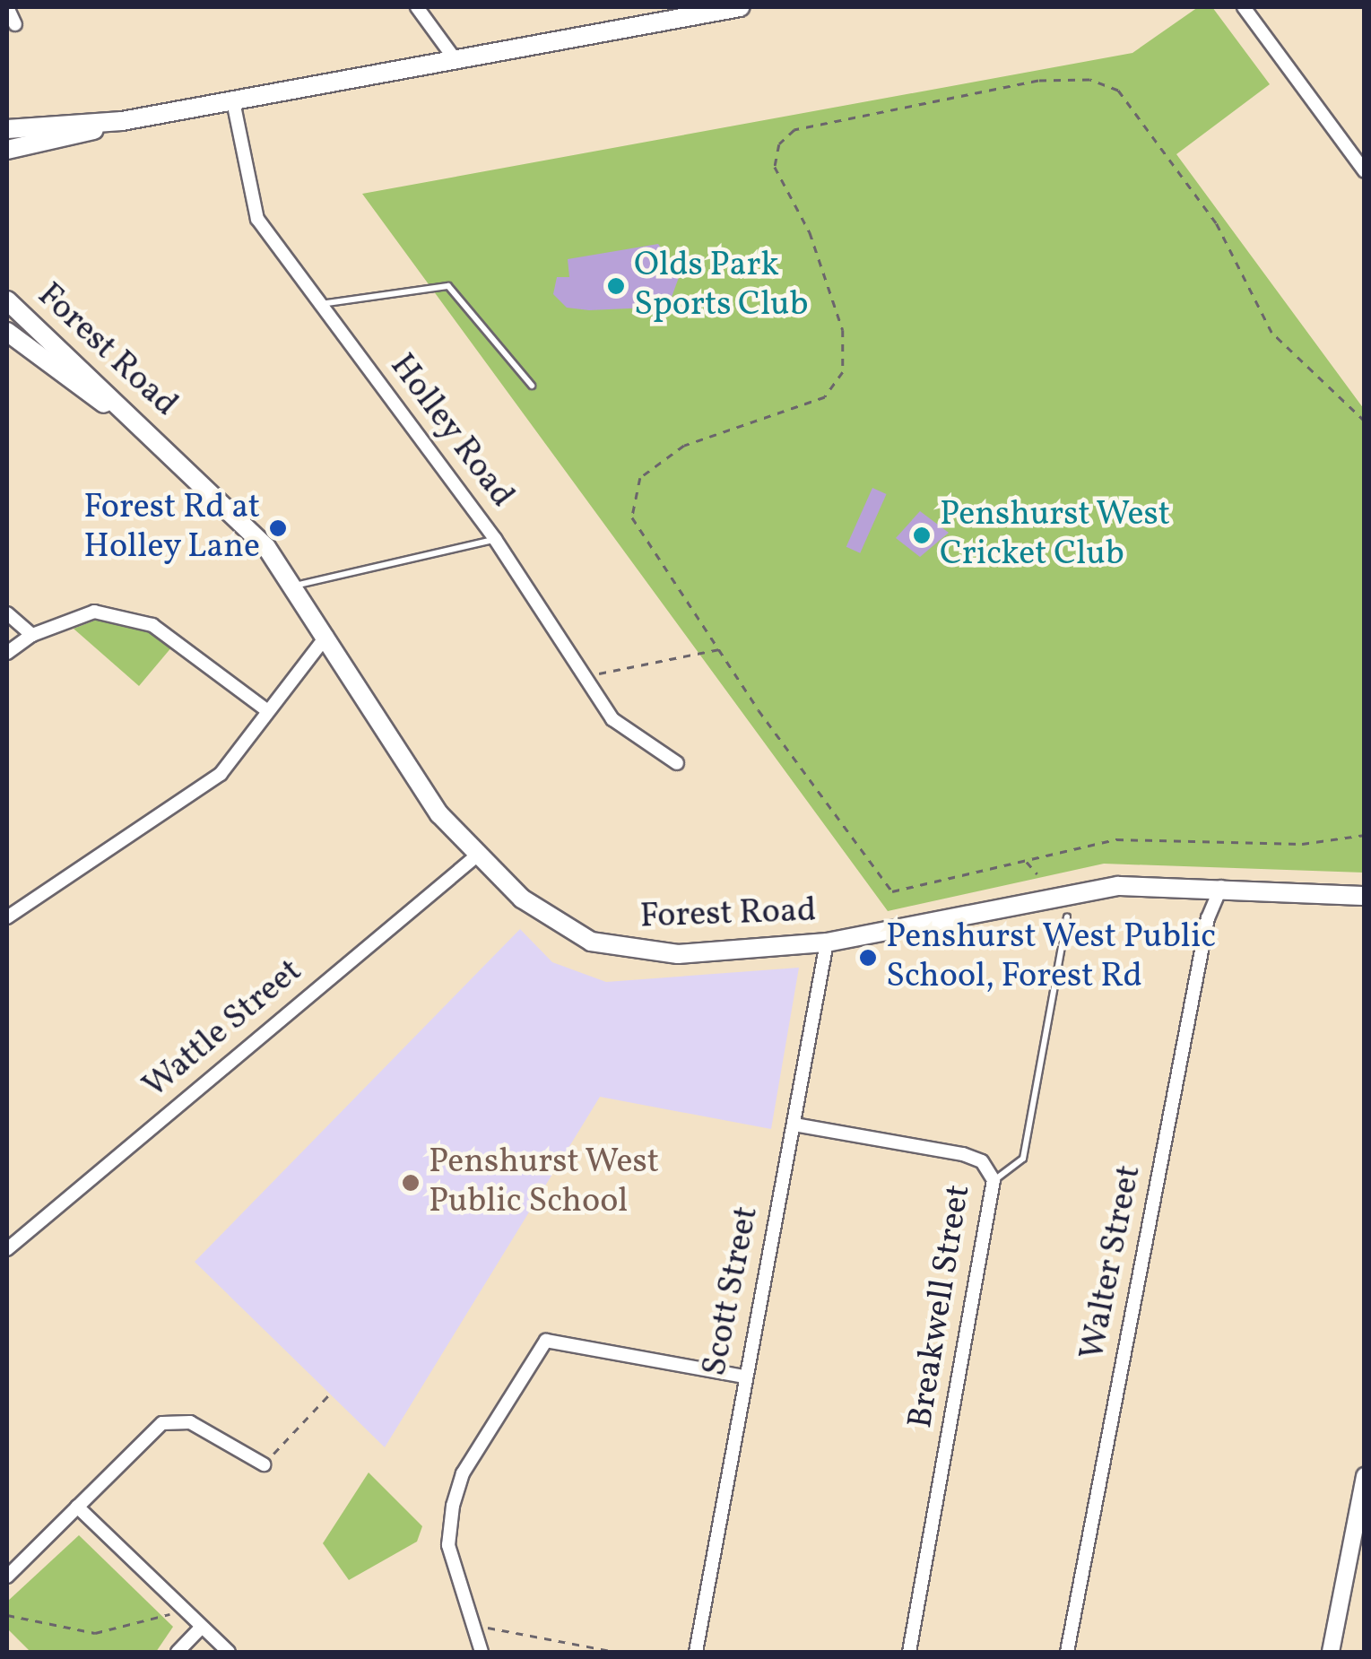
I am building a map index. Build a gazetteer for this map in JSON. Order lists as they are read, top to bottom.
{
  "streets": {
    "main road": ["Forest Road"],
    "street": [
      "Holley Road",
      "Wattle Street",
      "Walter Street",
      "Scott Street",
      "Breakwell Street"
    ]
  },
  "crossings": [
    ["Forest Road", "Wattle Street"],
    ["Forest Road", "Walter Street"],
    ["Forest Road", "Scott Street"],
    ["Scott Street", "Breakwell Street"]
  ],
  "places": [
    "Olds Park Sports Club",
    "Forest Rd at Holley Lane",
    "Penshurst West Cricket Club",
    "Penshurst West Public School, Forest Rd",
    "Penshurst West Public School"
  ]
}
